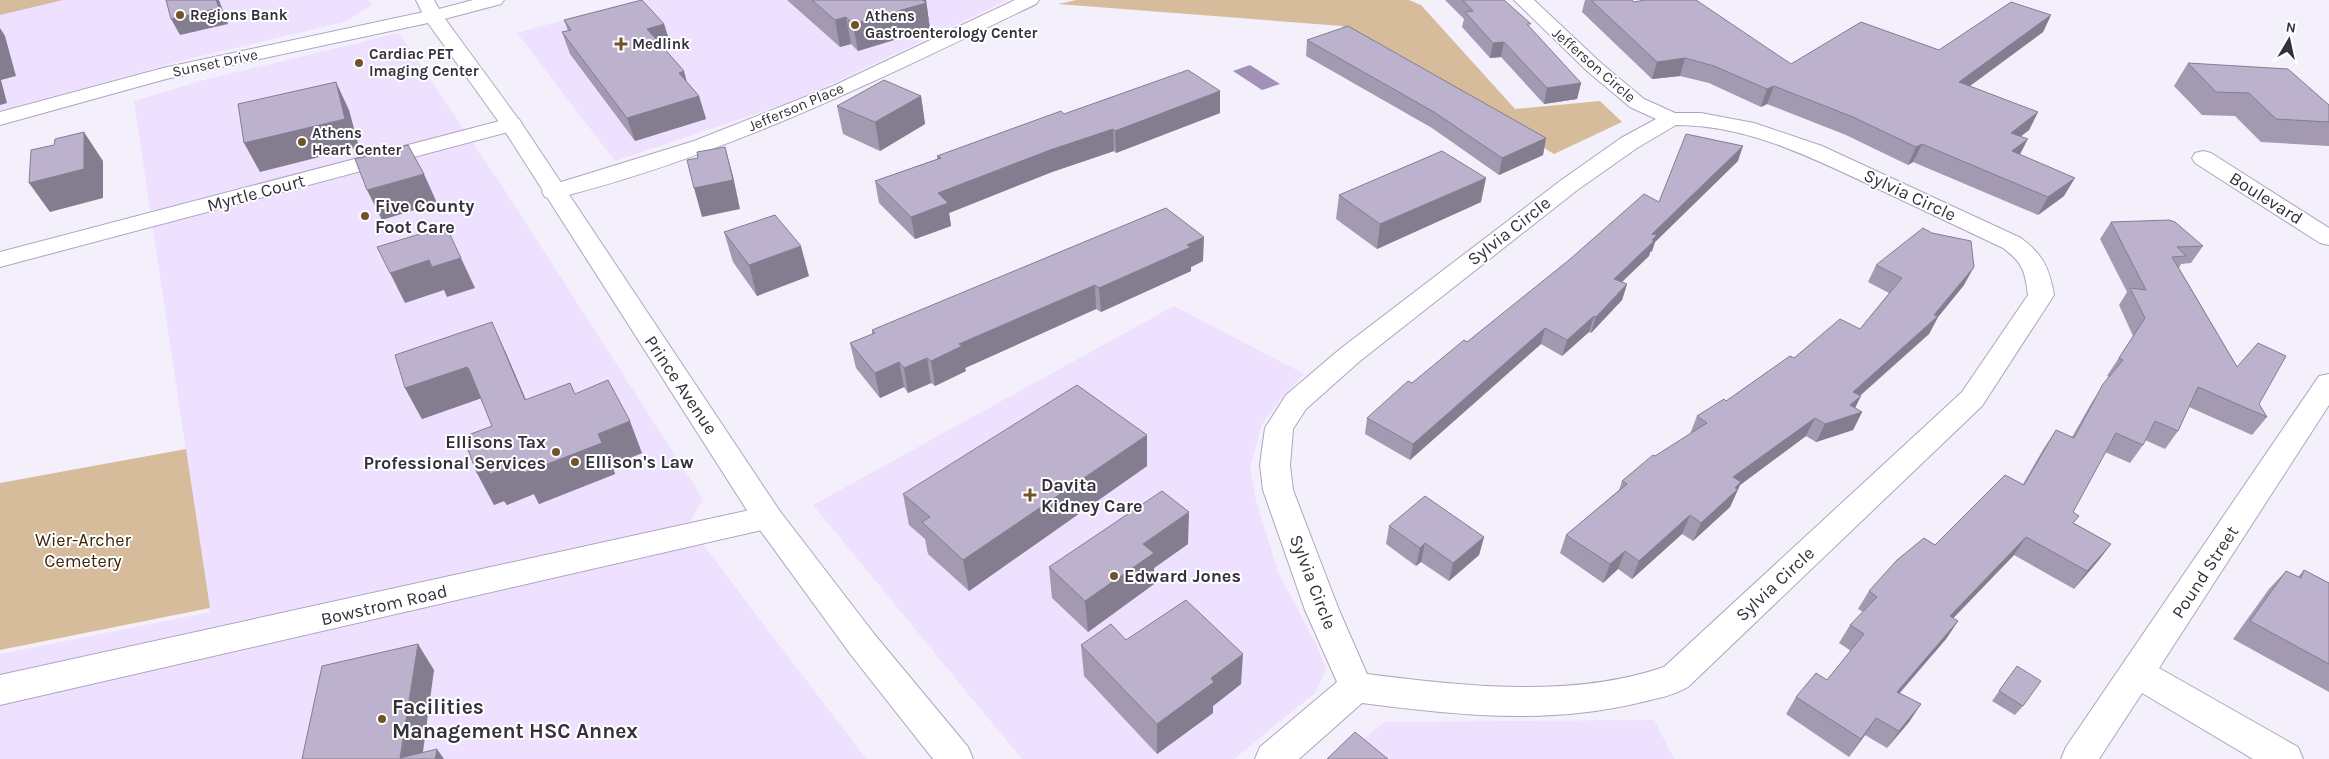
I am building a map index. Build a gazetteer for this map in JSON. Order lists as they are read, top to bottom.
{
  "streets": {
    "main road": [
      "Sunset Drive",
      "Jefferson Circle",
      "Jefferson Place",
      "Myrtle Court",
      "Sylvia Circle",
      "Boulevard",
      "Prince Avenue",
      "Pound Street",
      "Bowstrom Road"
    ]
  },
  "crossings": [
    ["Sunset Drive", "Prince Avenue"],
    ["Jefferson Circle", "Sylvia Circle"],
    ["Jefferson Place", "Prince Avenue"],
    ["Myrtle Court", "Prince Avenue"],
    ["Prince Avenue", "Bowstrom Road"]
  ],
  "parks": ["Wier-Archer Cemetery"],
  "places": {
    "other": [
      "Regions Bank",
      "Athens Gastroenterology Center",
      "Cardiac PET Imaging Center",
      "Athens Heart Center",
      "Five County Foot Care",
      "Ellisons Tax Professional Services",
      "Ellison's Law",
      "Edward Jones",
      "Facilities Management HSC Annex"
    ],
    "health": ["Medlink", "Davita Kidney Care"]
  },
  "north": "top"
}
